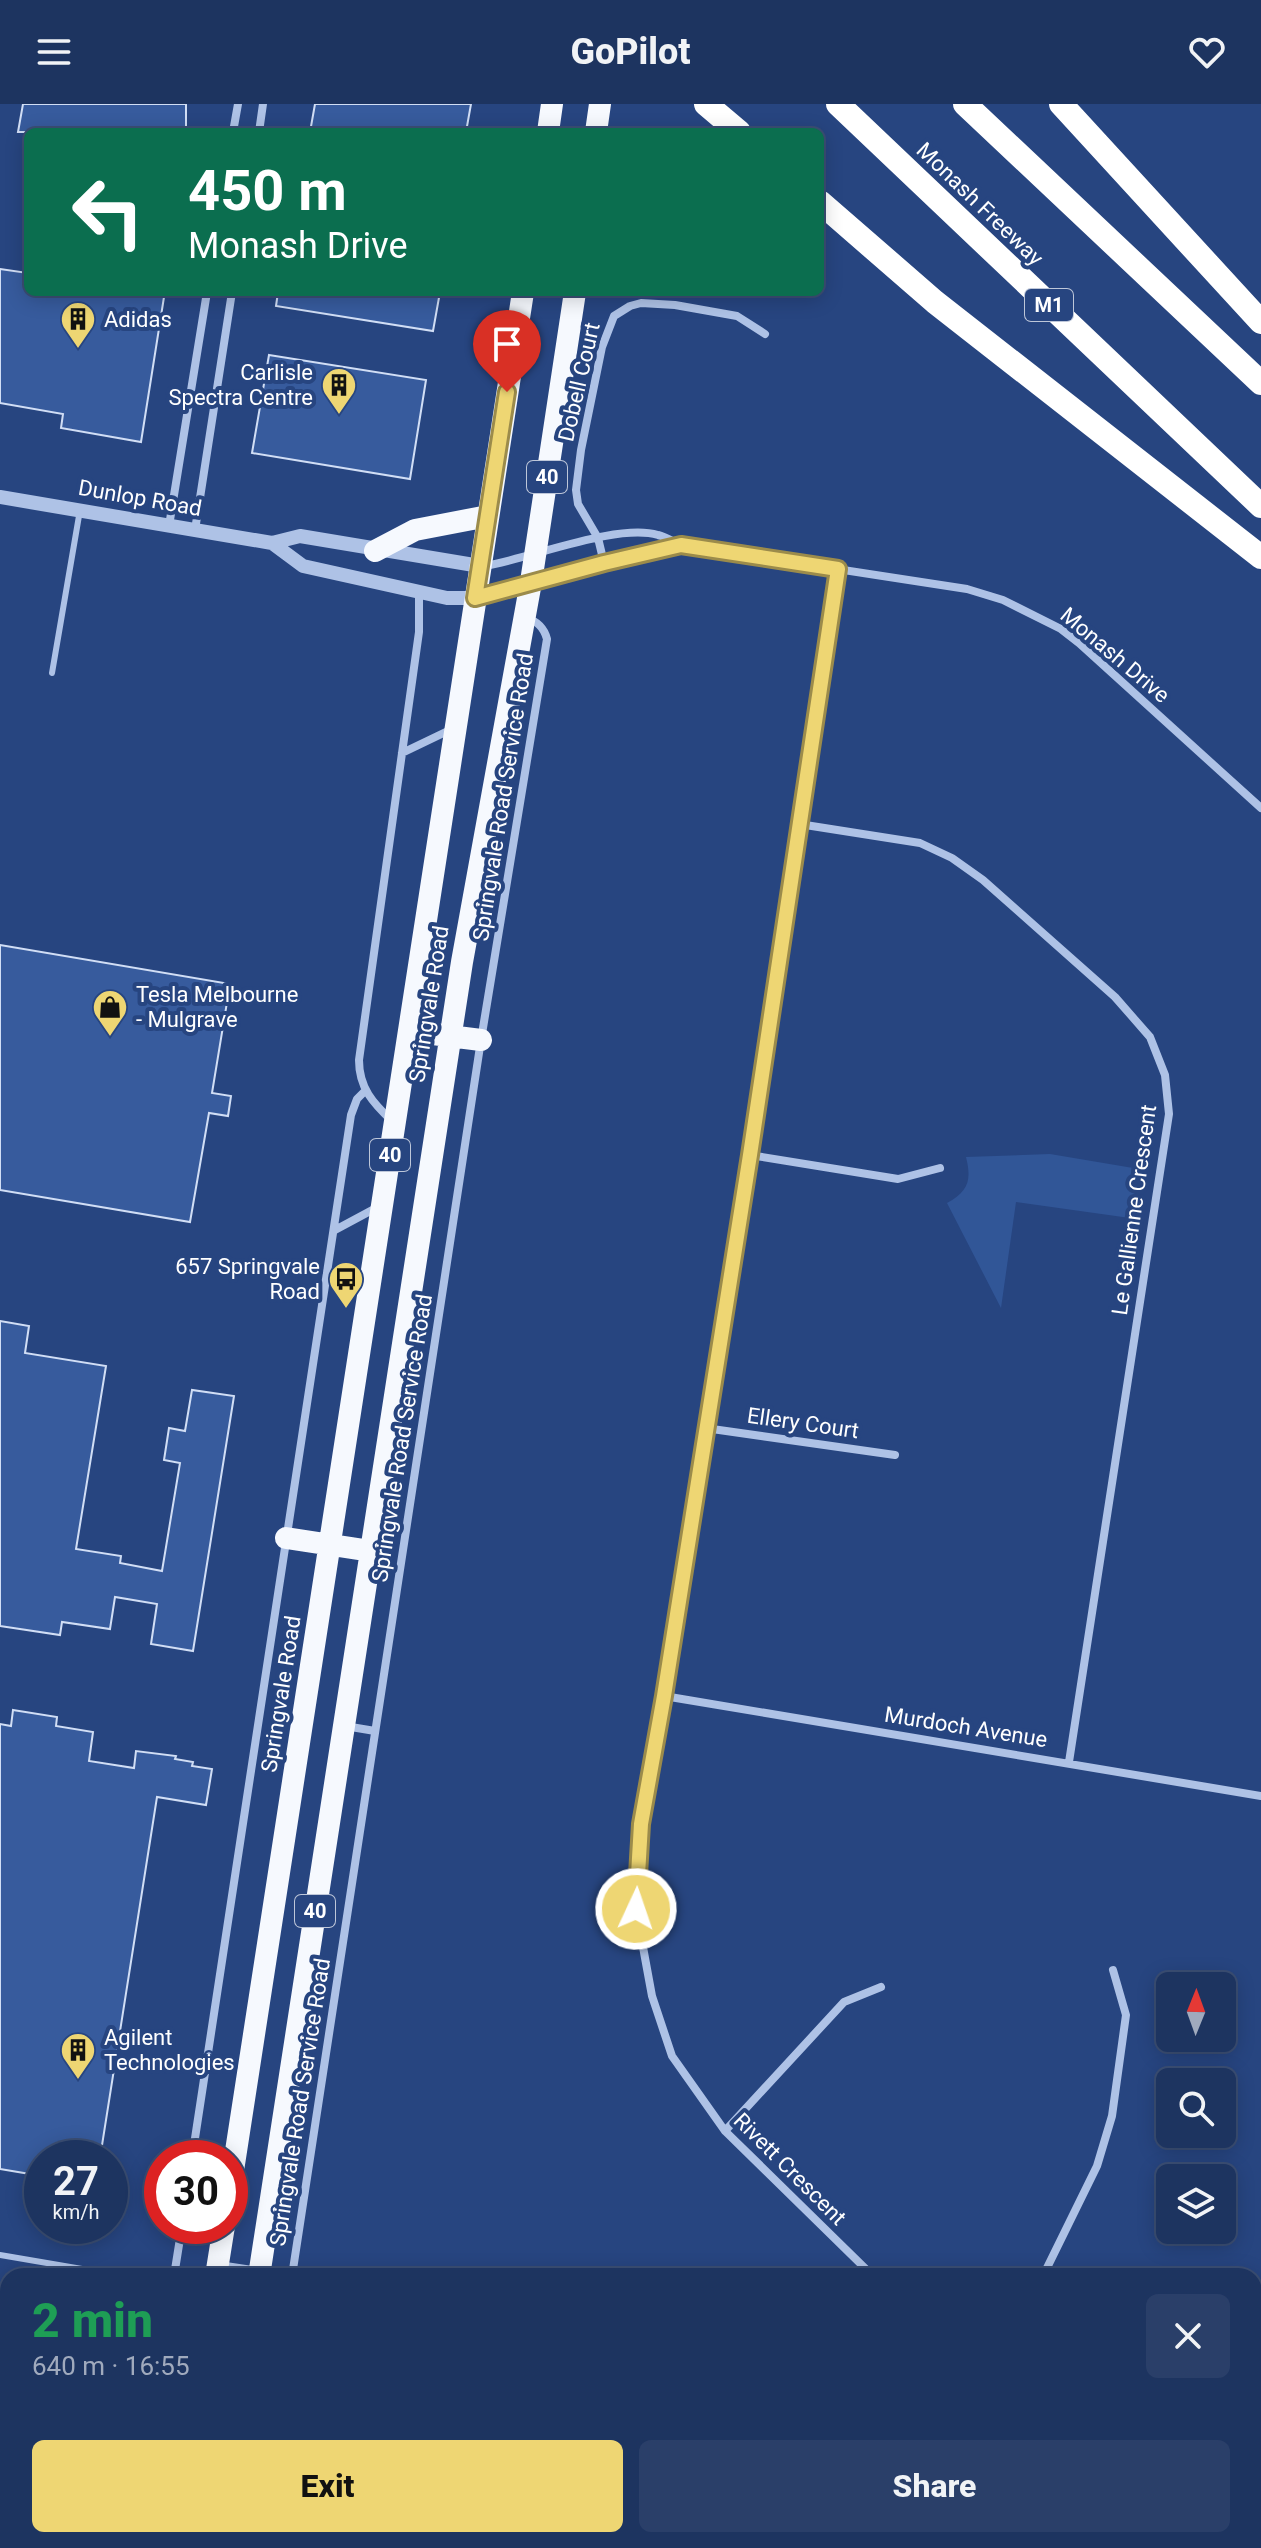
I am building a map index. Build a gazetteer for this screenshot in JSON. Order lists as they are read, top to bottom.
{
  "streets": {
    "highway": [
      "Monash Freeway",
      "M1",
      "40",
      "Springvale Road"
    ],
    "street": [
      "Dobell Court",
      "Dunlop Road",
      "Monash Drive",
      "Springvale Road Service Road",
      "Le Gallienne Crescent",
      "Ellery Court",
      "Murdoch Avenue",
      "Rivett Crescent"
    ]
  },
  "crossings": [
    ["Dobell Court", "Monash Drive"],
    ["Dunlop Road", "Monash Drive"],
    ["Dunlop Road", "Springvale Road"],
    ["Monash Drive", "Springvale Road"],
    ["Monash Drive", "Rivett Crescent"],
    ["Springvale Road Service Road", "Springvale Road"],
    ["Le Gallienne Crescent", "Murdoch Avenue"],
    ["Le Gallienne Crescent", "Rivett Crescent"],
    ["Ellery Court", "Rivett Crescent"],
    ["Murdoch Avenue", "Rivett Crescent"]
  ],
  "places": {
    "building": ["Adidas", "Carlisle Spectra Centre", "Agilent Technologies"],
    "shop": ["Tesla Melbourne - Mulgrave"],
    "bus stop": ["657 Springvale Road"]
  },
  "north": "top",
  "page": {
    "header": "GoPilot",
    "turn": ["450 m", "Monash Drive"],
    "speed": "27 km/h",
    "limit": "30",
    "heading": ["2 min", "640 m · 16:55"],
    "buttons": ["Exit", "Share"]
  }
}
